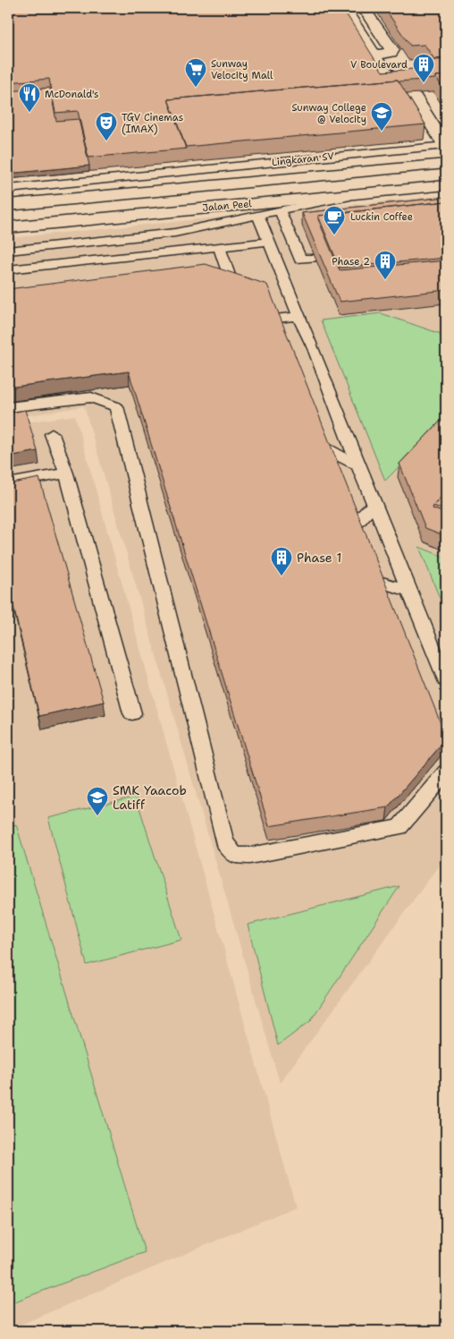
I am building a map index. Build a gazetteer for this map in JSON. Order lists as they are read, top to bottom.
{
  "streets": {
    "street": ["Jalan Peel"],
    "lane": ["Lingkaran SV"]
  },
  "crossings": [
    ["Lingkaran SV", "Jalan Peel"]
  ],
  "places": {
    "building": ["V Boulevard", "Phase 2", "Phase 1"],
    "supermarket": ["Sunway Velocity Mall"],
    "restaurant": ["McDonald's"],
    "school or university": ["Sunway College @ Velocity", "SMK Yaacob Latiff"],
    "theatre": ["TGV Cinemas (IMAX)"],
    "cafe": ["Luckin Coffee"]
  }
}
